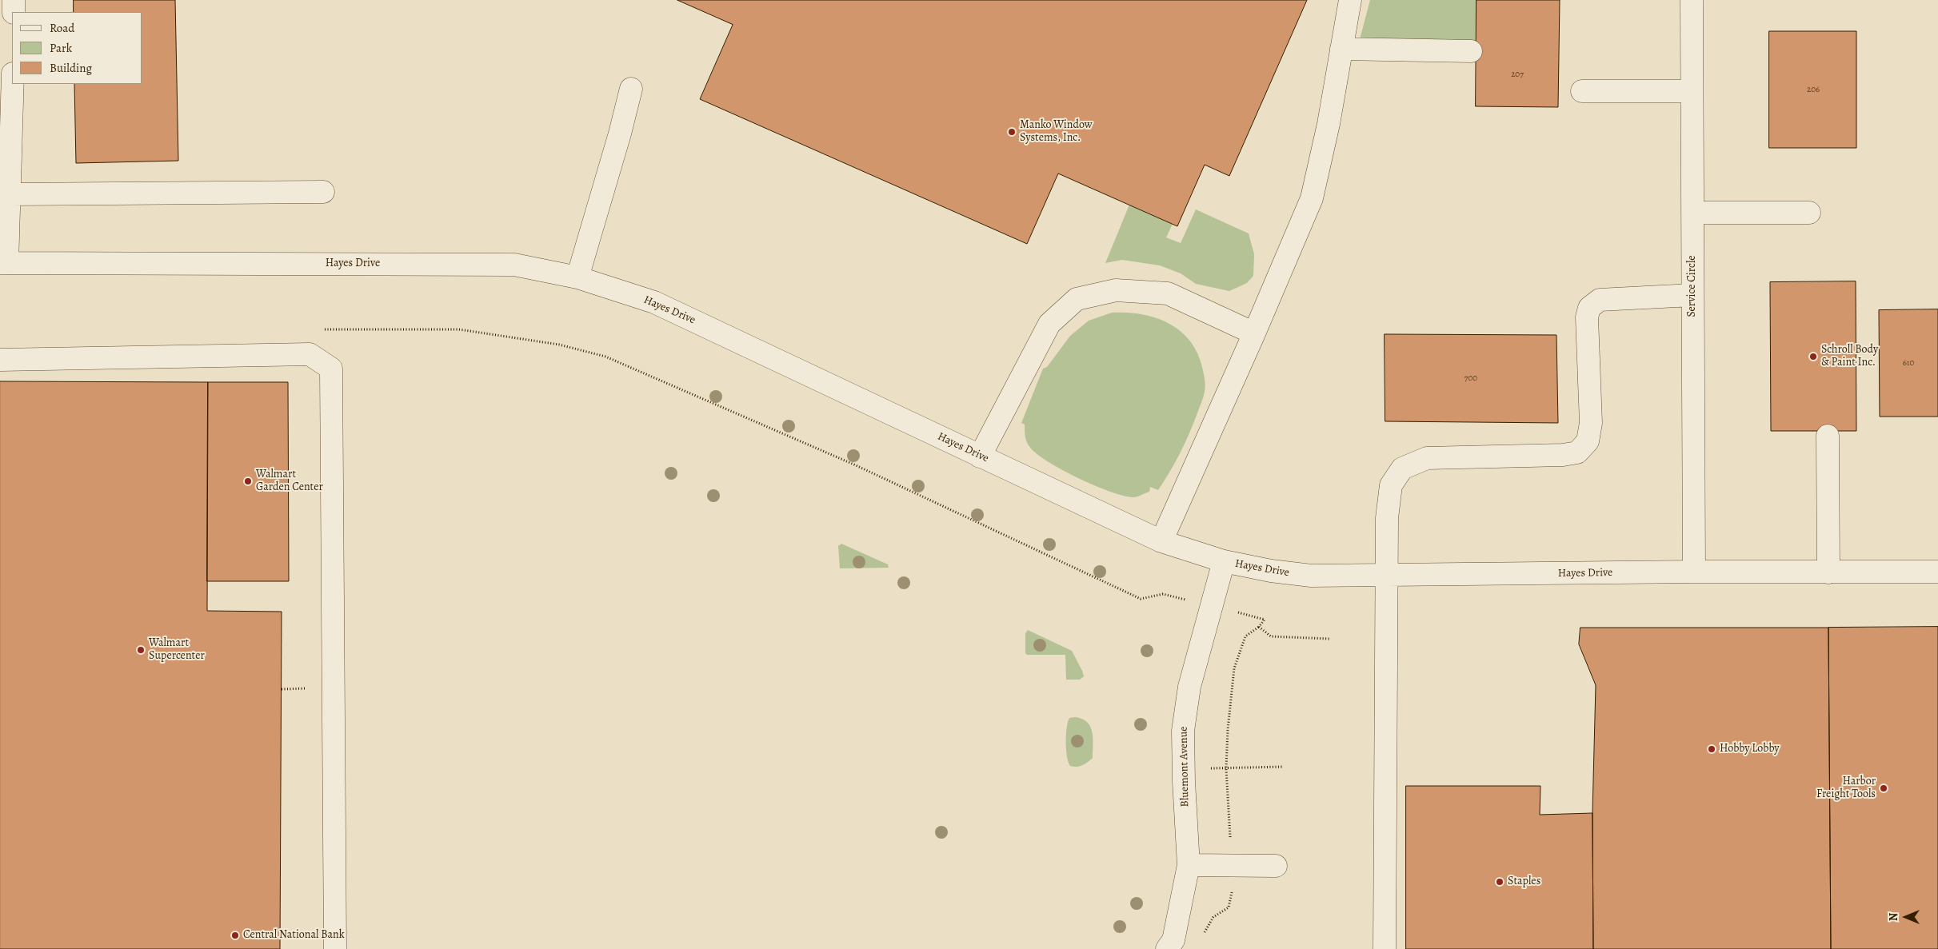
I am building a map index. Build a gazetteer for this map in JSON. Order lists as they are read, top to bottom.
{
  "streets": {
    "street": ["Hayes Drive", "Service Circle", "Bluemont Avenue"]
  },
  "crossings": [
    ["Hayes Drive", "Service Circle"],
    ["Hayes Drive", "Bluemont Avenue"]
  ],
  "places": [
    "Manko Window Systems, Inc.",
    "Schroll Body & Paint Inc.",
    "Walmart Garden Center",
    "Walmart Supercenter",
    "Hobby Lobby",
    "Harbor Freight Tools",
    "Staples",
    "Central National Bank"
  ],
  "house_numbers": [
    "207",
    "206",
    "610",
    "700"
  ],
  "legend": ["Road", "Park", "Building"],
  "north": "left"
}
